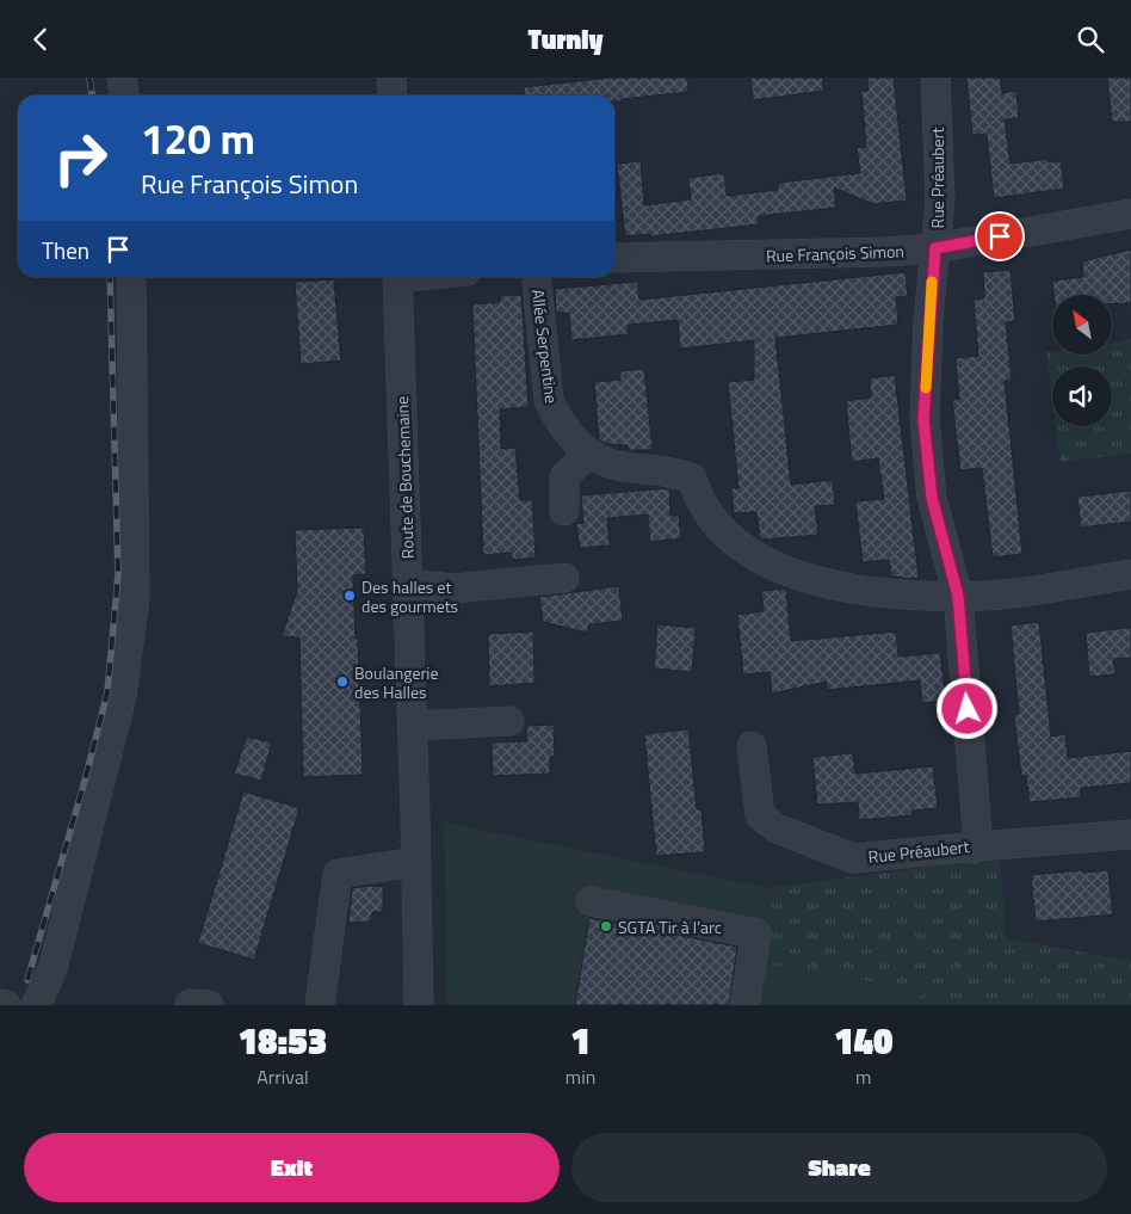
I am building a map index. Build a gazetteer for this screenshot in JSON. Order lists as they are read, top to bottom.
{
  "streets": {
    "street": [
      "Rue Préaubert",
      "Rue François Simon",
      "Allée Serpentine",
      "Route de Bouchemaine"
    ]
  },
  "crossings": [
    ["Rue Préaubert", "Rue François Simon"],
    ["Rue Préaubert", "Allée Serpentine"]
  ],
  "places": ["Des halles et des gourmets", "Boulangerie des Halles", "SGTA Tir à l’arc"],
  "north": "top left",
  "page": {
    "header": "Turnly",
    "turn": ["120 m", "Rue François Simon"],
    "then": "Then",
    "eta": [
      "18:53",
      "Arrival",
      "1",
      "min",
      "140",
      "m"
    ],
    "buttons": ["Exit", "Share"]
  }
}
